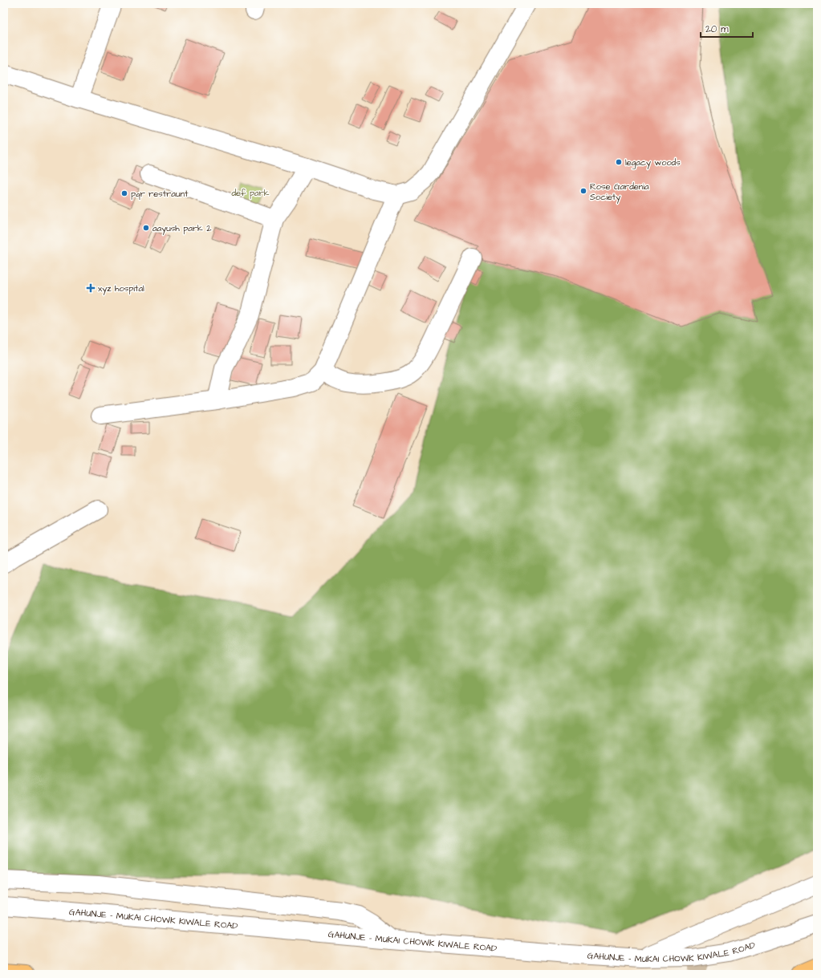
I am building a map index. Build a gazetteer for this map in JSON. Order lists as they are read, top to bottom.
{
  "streets": {
    "street": ["GAHUNJE - MUKAI CHOWK KIWALE ROAD"]
  },
  "parks": ["def park"],
  "places": {
    "other": [
      "legacy woods",
      "Rose Gardenia Society",
      "pqr restraunt",
      "aayush park 2"
    ],
    "health": ["xyz hospital"]
  },
  "scale_bar": "20 m"
}
